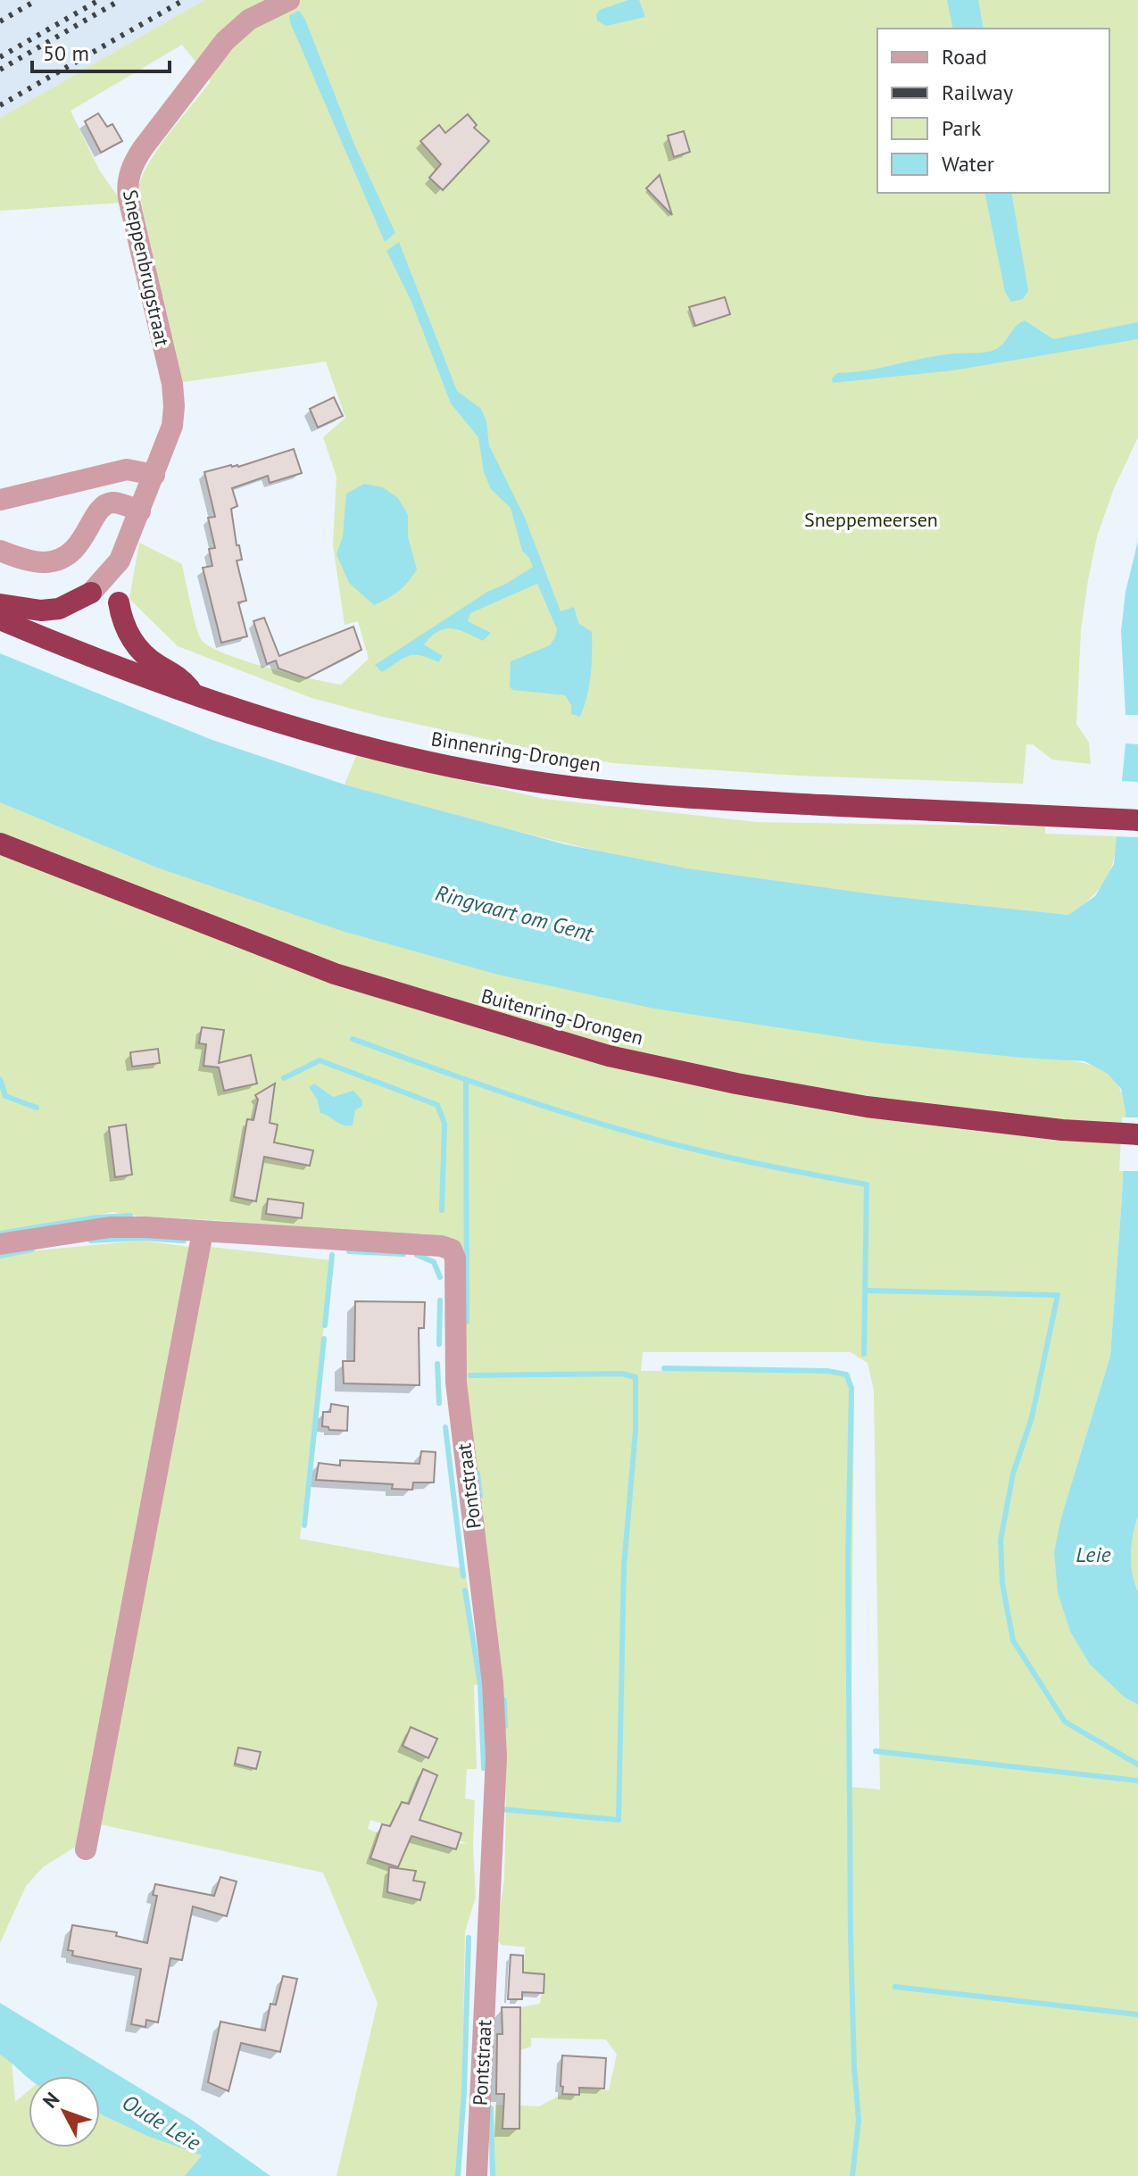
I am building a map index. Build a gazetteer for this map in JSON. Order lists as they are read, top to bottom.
{
  "streets": {
    "highway": ["Binnenring-Drongen", "Buitenring-Drongen"],
    "street": ["Sneppenbrugstraat", "Pontstraat"]
  },
  "water": ["Ringvaart om Gent", "Leie", "Oude Leie"],
  "parks": ["Sneppemeersen"],
  "legend": [
    "Road",
    "Railway",
    "Park",
    "Water"
  ],
  "scale_bar": "50 m",
  "north": "top left"
}
